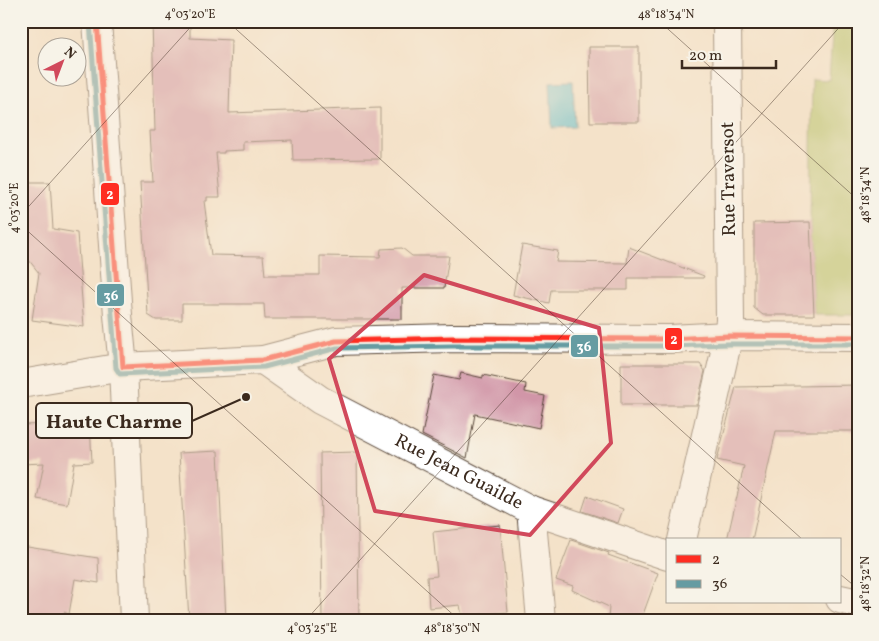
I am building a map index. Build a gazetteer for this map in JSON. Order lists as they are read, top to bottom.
{
  "streets": {
    "street": ["Rue Traversot", "Rue Jean Guailde"]
  },
  "places": ["Haute Charme"],
  "lines": ["transit line 2", "transit line 36"],
  "legend": ["2", "36"],
  "scale_bar": "20 m",
  "north": "top right",
  "coordinates": [
    "4°03'20\"E",
    "48°18'34\"N",
    "48°18'32\"N",
    "4°03'25\"E",
    "48°18'30\"N"
  ]
}
